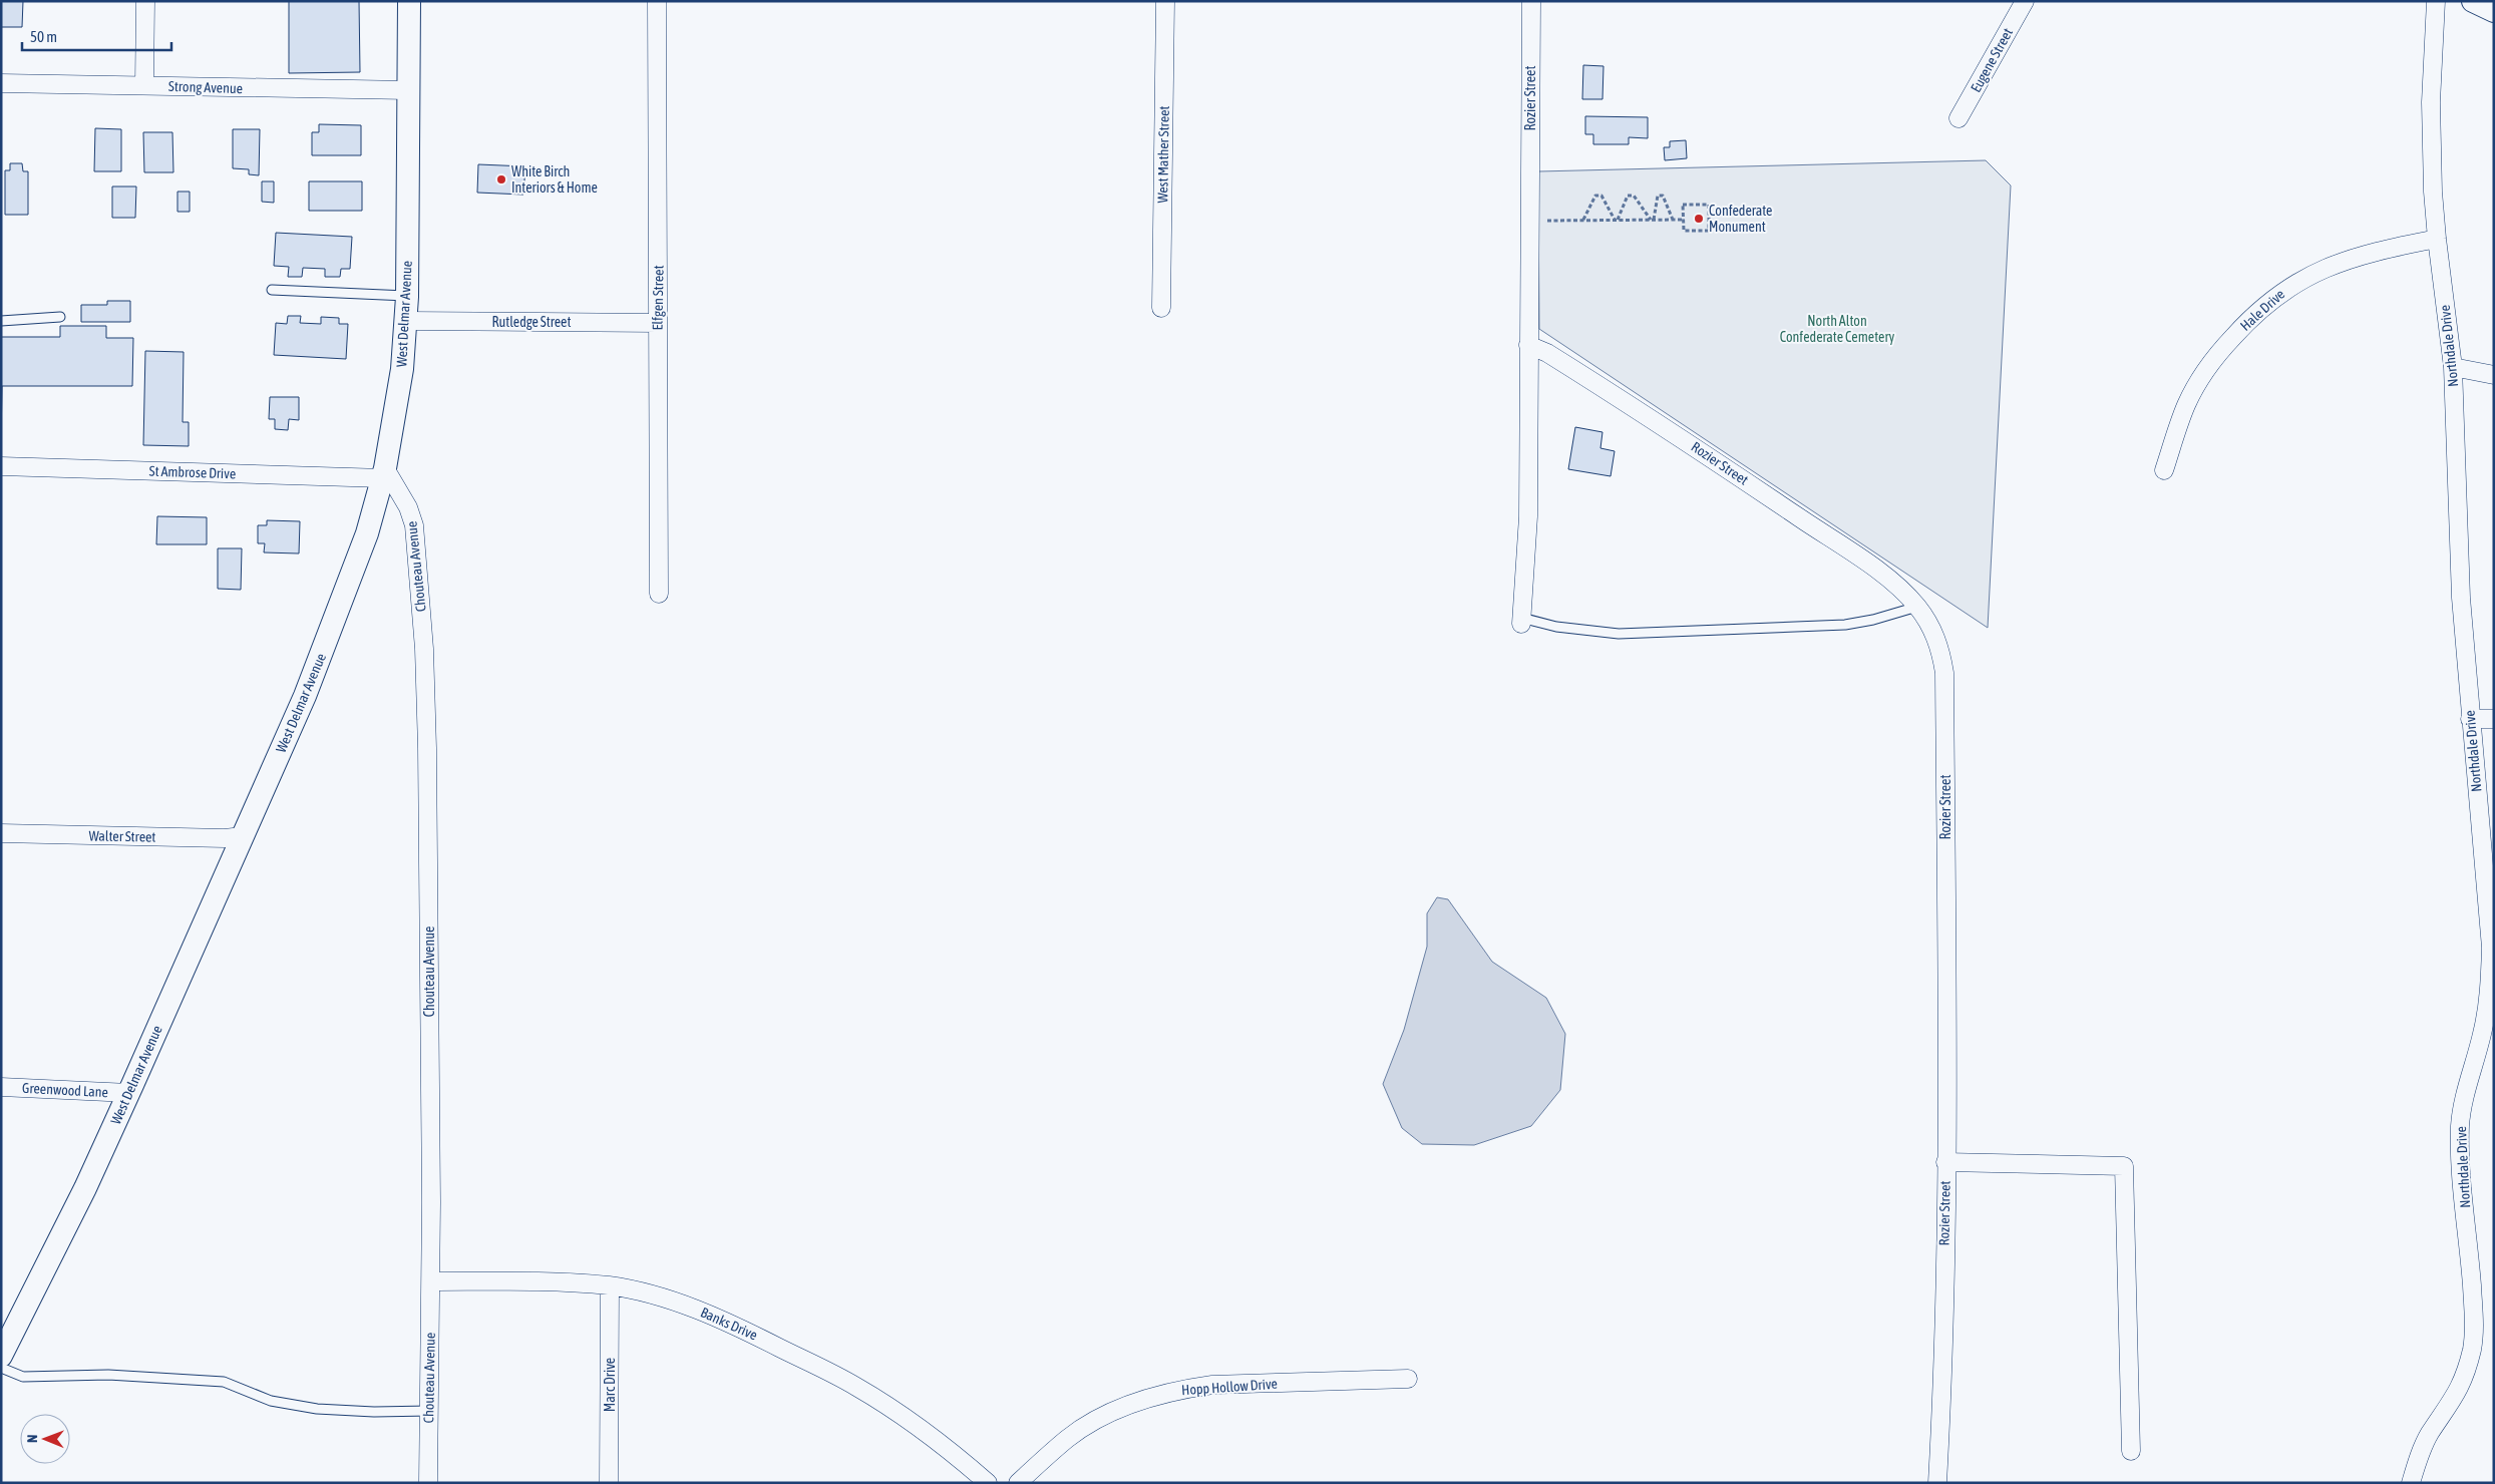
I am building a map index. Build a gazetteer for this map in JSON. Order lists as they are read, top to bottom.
{
  "streets": {
    "street": [
      "Eugene Street",
      "Strong Avenue",
      "Rozier Street",
      "West Mather Street",
      "Elfgen Street",
      "Hale Drive",
      "West Delmar Avenue",
      "Rutledge Street",
      "Northdale Drive",
      "St Ambrose Drive",
      "Chouteau Avenue",
      "Walter Street",
      "Greenwood Lane",
      "Banks Drive",
      "Marc Drive",
      "Hopp Hollow Drive"
    ]
  },
  "crossings": [
    ["Strong Avenue", "West Delmar Avenue"],
    ["Elfgen Street", "Rutledge Street"],
    ["Hale Drive", "Northdale Drive"],
    ["West Delmar Avenue", "Rutledge Street"],
    ["West Delmar Avenue", "St Ambrose Drive"],
    ["West Delmar Avenue", "Chouteau Avenue"],
    ["West Delmar Avenue", "Walter Street"],
    ["West Delmar Avenue", "Greenwood Lane"],
    ["St Ambrose Drive", "Chouteau Avenue"],
    ["Chouteau Avenue", "Banks Drive"],
    ["Banks Drive", "Marc Drive"]
  ],
  "parks": ["North Alton Confederate Cemetery"],
  "places": ["White Birch Interiors & Home", "Confederate Monument"],
  "scale_bar": "50 m",
  "north": "left"
}
